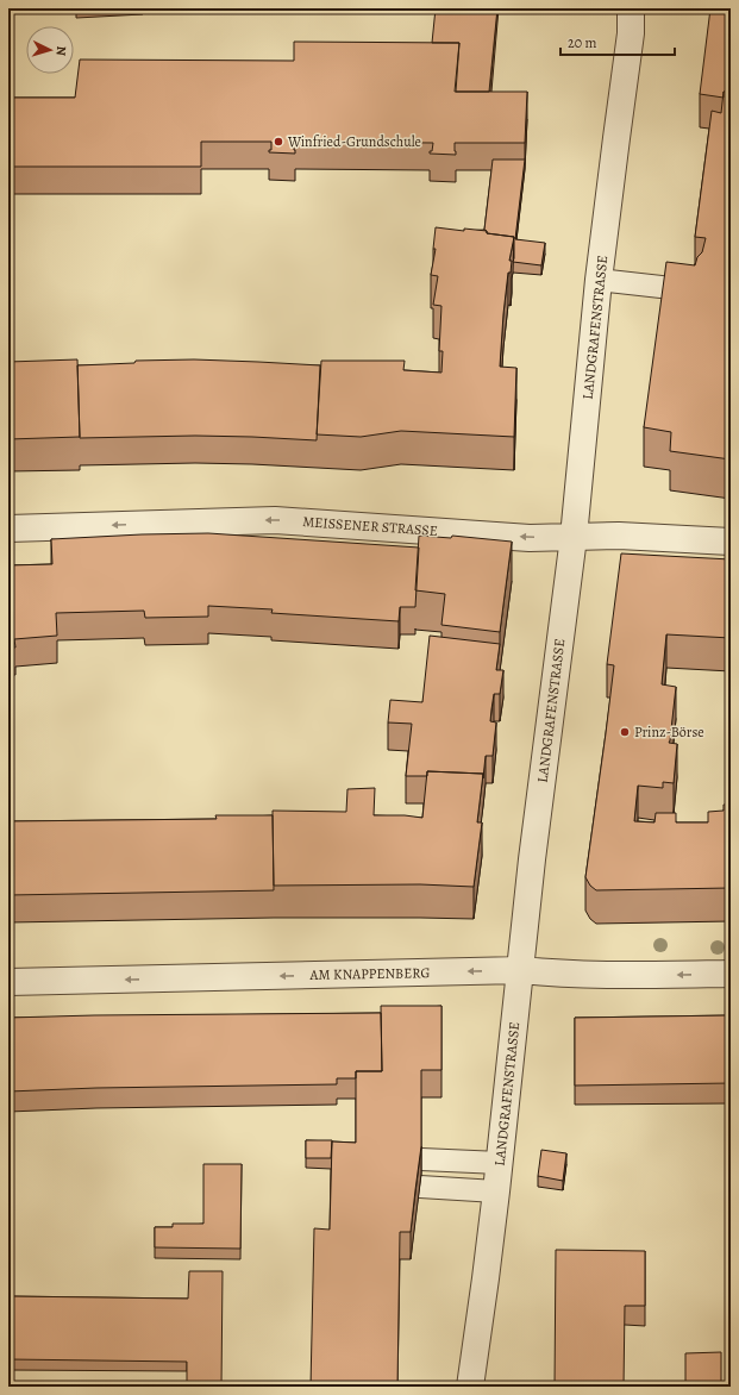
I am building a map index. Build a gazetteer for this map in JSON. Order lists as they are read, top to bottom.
{
  "streets": {
    "street": ["LANDGRAFENSTRASSE", "MEISSENER STRASSE", "AM KNAPPENBERG"]
  },
  "crossings": [
    ["LANDGRAFENSTRASSE", "MEISSENER STRASSE"],
    ["LANDGRAFENSTRASSE", "AM KNAPPENBERG"]
  ],
  "one_way": ["MEISSENER STRASSE", "AM KNAPPENBERG"],
  "places": ["Winfried-Grundschule", "Prinz-Börse"],
  "scale_bar": "20 m",
  "north": "right"
}
